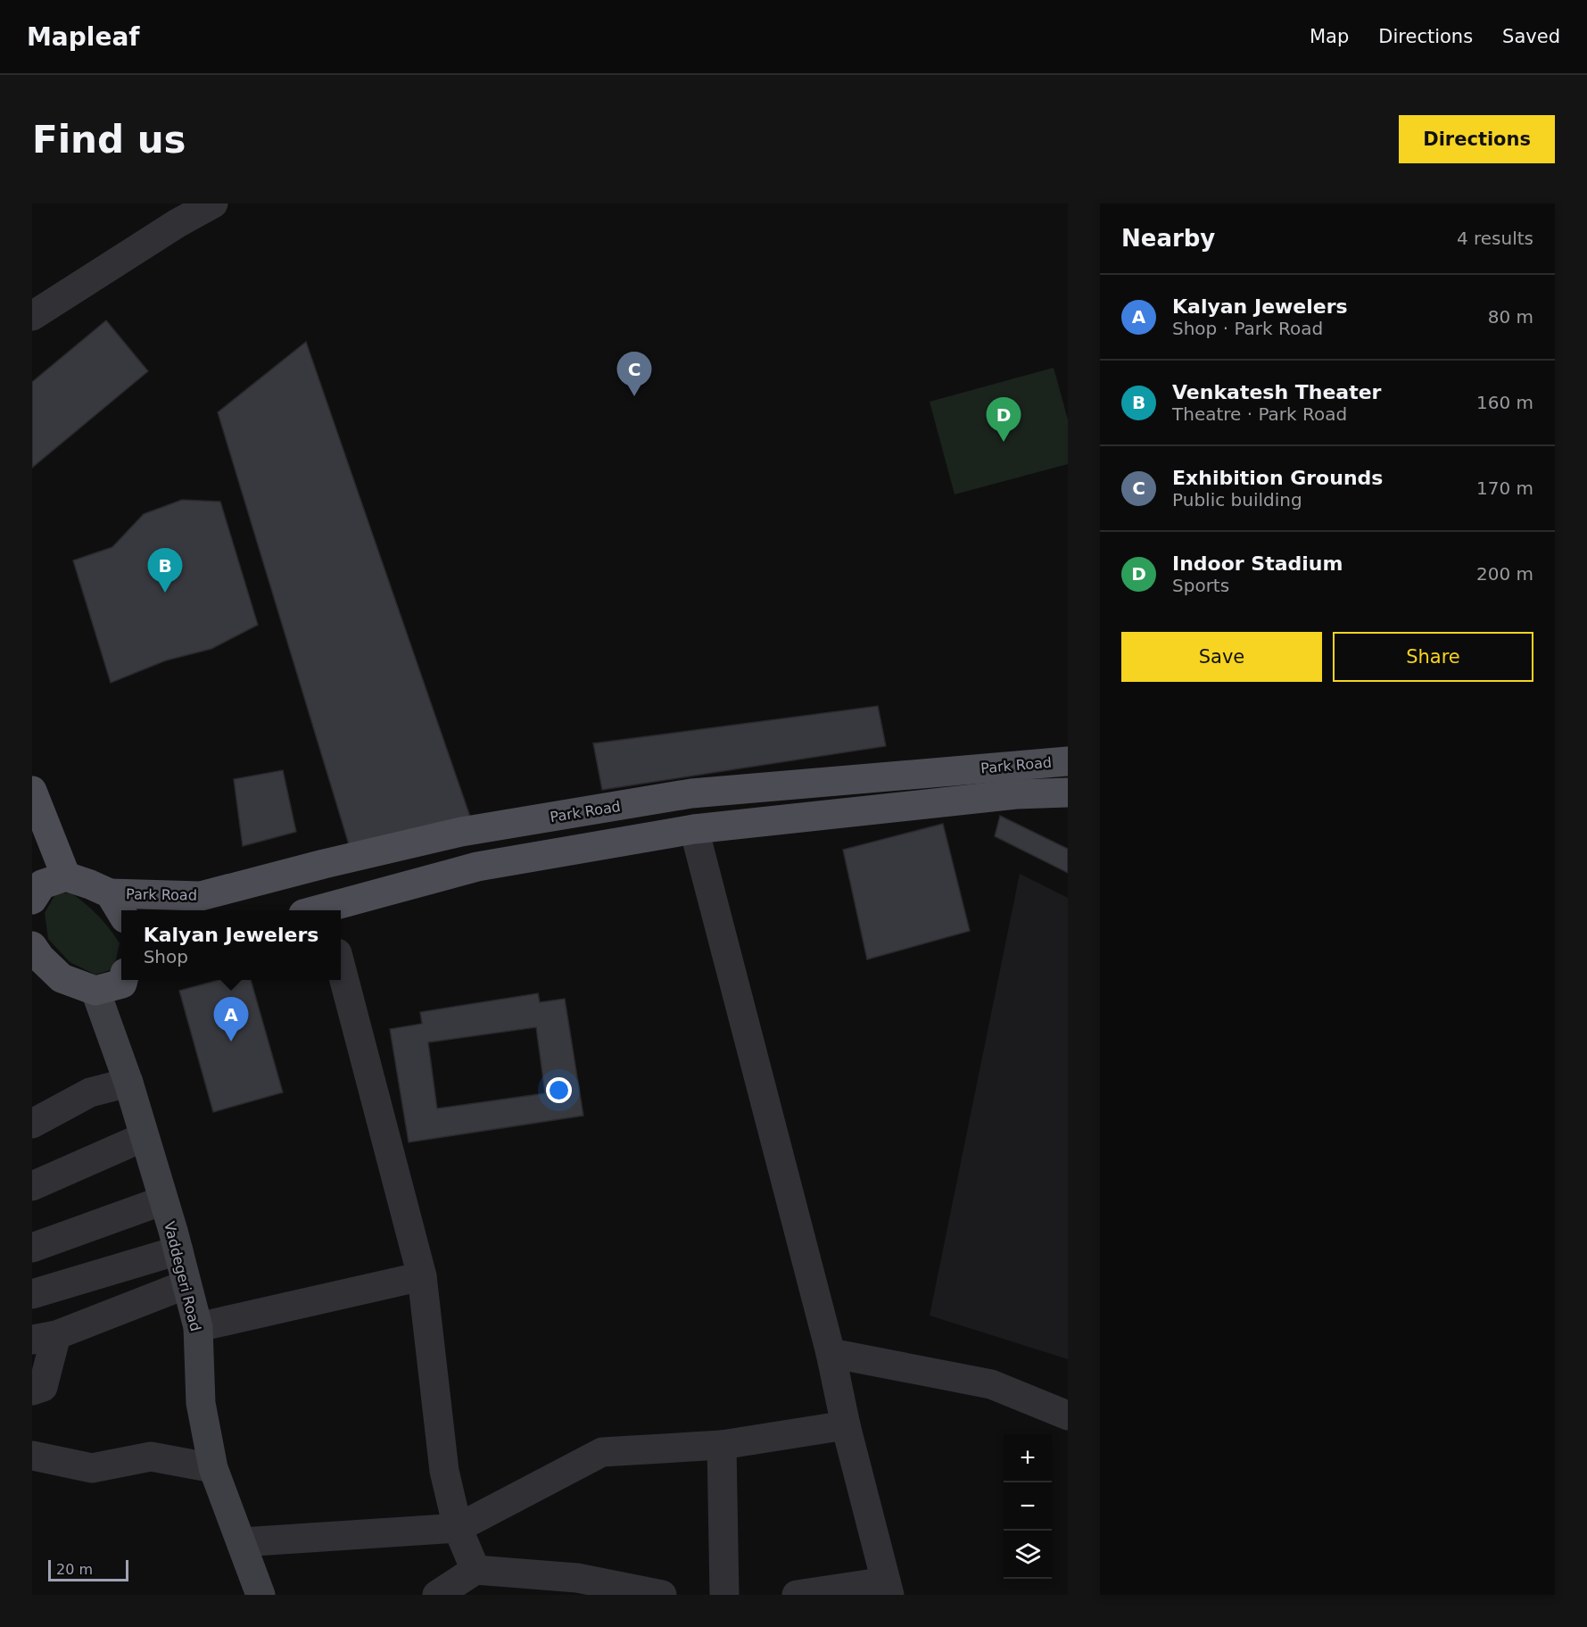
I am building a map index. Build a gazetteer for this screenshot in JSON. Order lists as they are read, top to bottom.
{
  "streets": {
    "main road": ["Park Road"],
    "street": ["Vaddegeri Road"]
  },
  "scale_bar": "20 m",
  "page": {
    "header": "Mapleaf",
    "nav": ["Map", "Directions", "Saved"],
    "buttons": [
      "Directions",
      ["Save", "Share"]
    ],
    "title": "Find us",
    "heading": ["Nearby", "4 results"],
    "list": [
      {
        "mark": "A",
        "name": "Kalyan Jewelers",
        "note": "Shop · Park Road",
        "value": "80 m"
      },
      {
        "mark": "B",
        "name": "Venkatesh Theater",
        "note": "Theatre · Park Road",
        "value": "160 m"
      },
      {
        "mark": "C",
        "name": "Exhibition Grounds",
        "note": "Public building",
        "value": "170 m"
      },
      {
        "mark": "D",
        "name": "Indoor Stadium",
        "note": "Sports",
        "value": "200 m"
      }
    ],
    "pins": [
      "C",
      "D",
      "B",
      "A"
    ],
    "popup": ["Kalyan Jewelers", "Shop"],
    "map_buttons": ["+", "−"],
    "scale": "20 m"
  }
}
